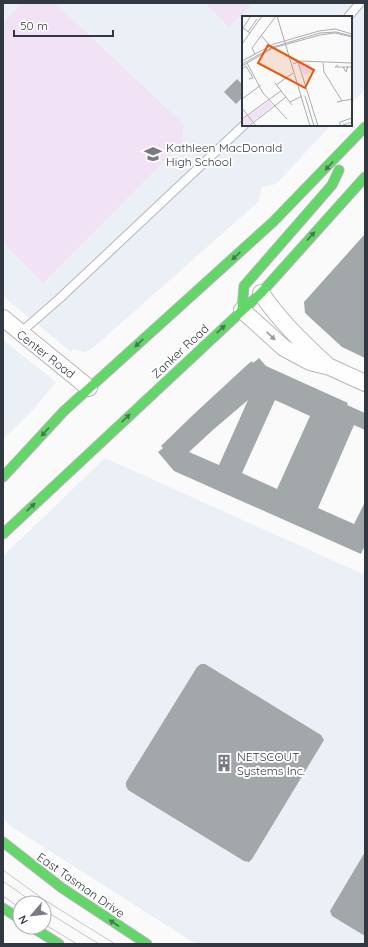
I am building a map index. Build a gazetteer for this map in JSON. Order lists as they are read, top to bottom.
{
  "streets": {
    "main road": ["Zanker Road", "East Tasman Drive"],
    "street": ["Center Road"]
  },
  "one_way": ["East Tasman Drive"],
  "places": {
    "school or university": ["Kathleen MacDonald High School"],
    "building": ["NETSCOUT Systems Inc."]
  },
  "scale_bar": "50 m",
  "north": "bottom left"
}
